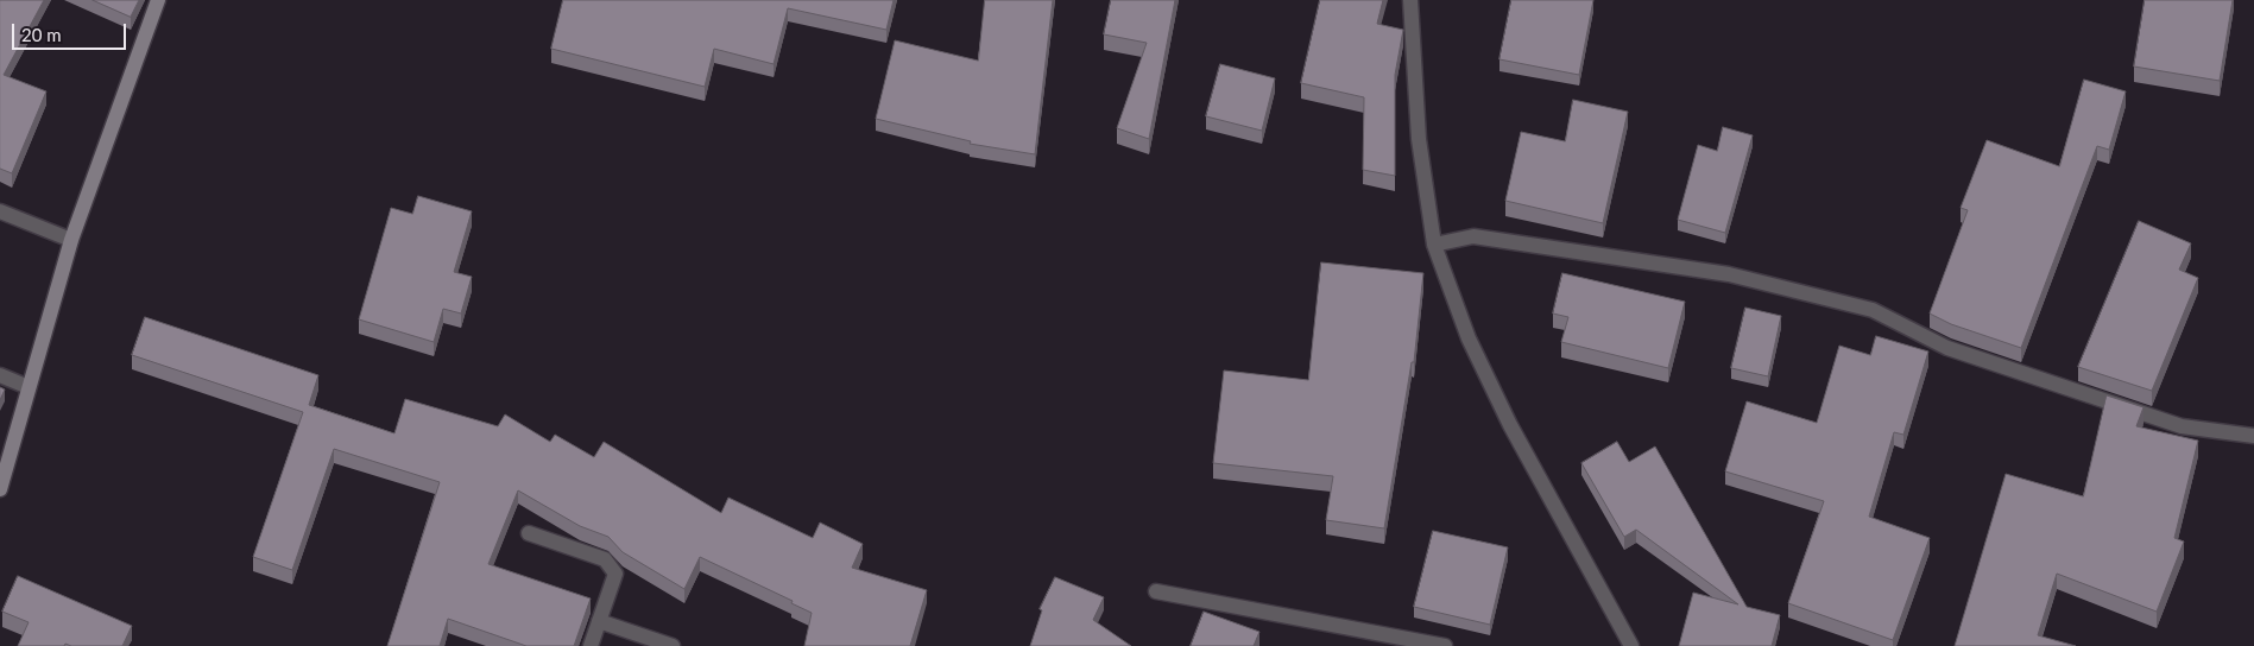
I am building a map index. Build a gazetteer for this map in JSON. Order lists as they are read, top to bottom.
{
  "scale_bar": "20 m"
}
